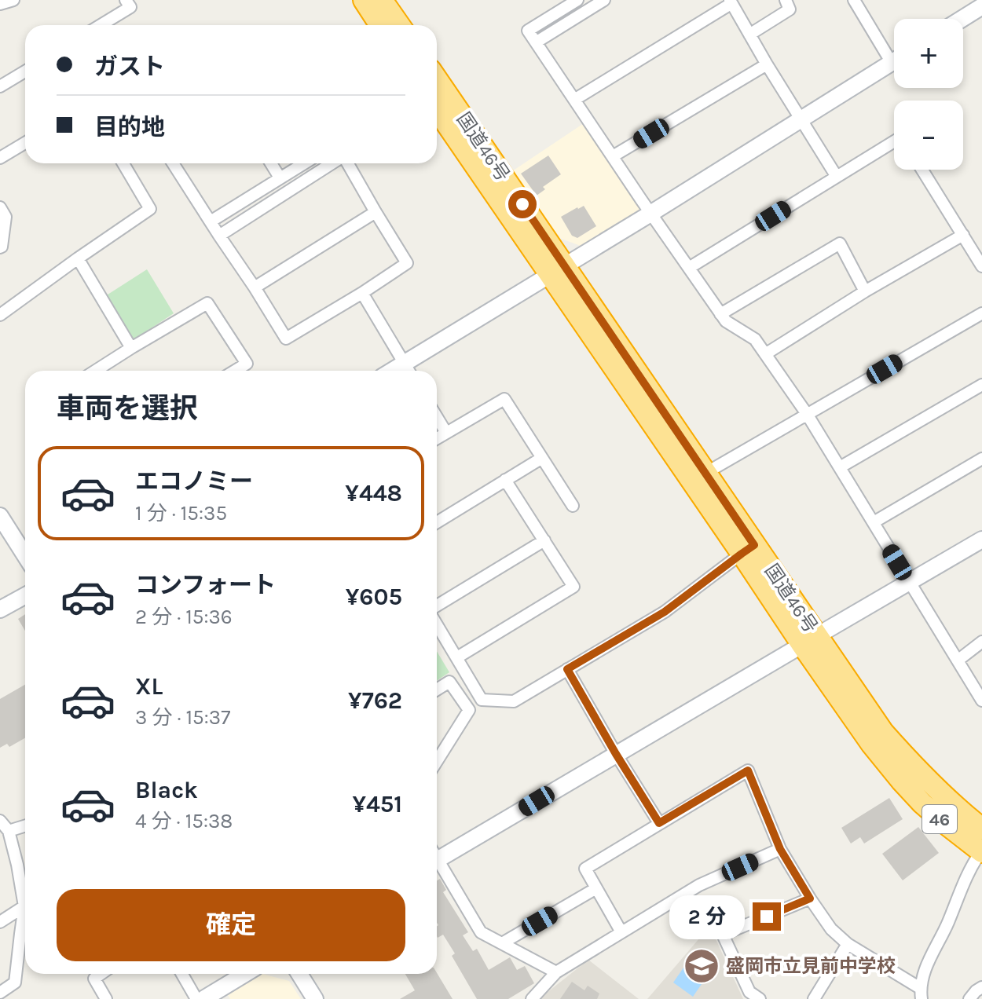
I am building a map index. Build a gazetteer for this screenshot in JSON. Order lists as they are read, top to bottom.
{
  "streets": {
    "highway": ["国道46号", "46"]
  },
  "places": {
    "school or university": ["盛岡市立見前中学校"]
  },
  "page": {
    "map_buttons": ["+", "−"],
    "banner": ["ガスト", "目的地"],
    "heading": "車両を選択",
    "list": [
      {
        "name": "エコノミー",
        "note": "1 分 · 15:35",
        "value": "¥448"
      },
      {
        "name": "コンフォート",
        "note": "2 分 · 15:36",
        "value": "¥605"
      },
      {
        "name": "XL",
        "note": "3 分 · 15:37",
        "value": "¥762"
      },
      {
        "name": "Black",
        "note": "4 分 · 15:38",
        "value": "¥451"
      }
    ],
    "buttons": "確定",
    "bubble": "2 分"
  }
}
